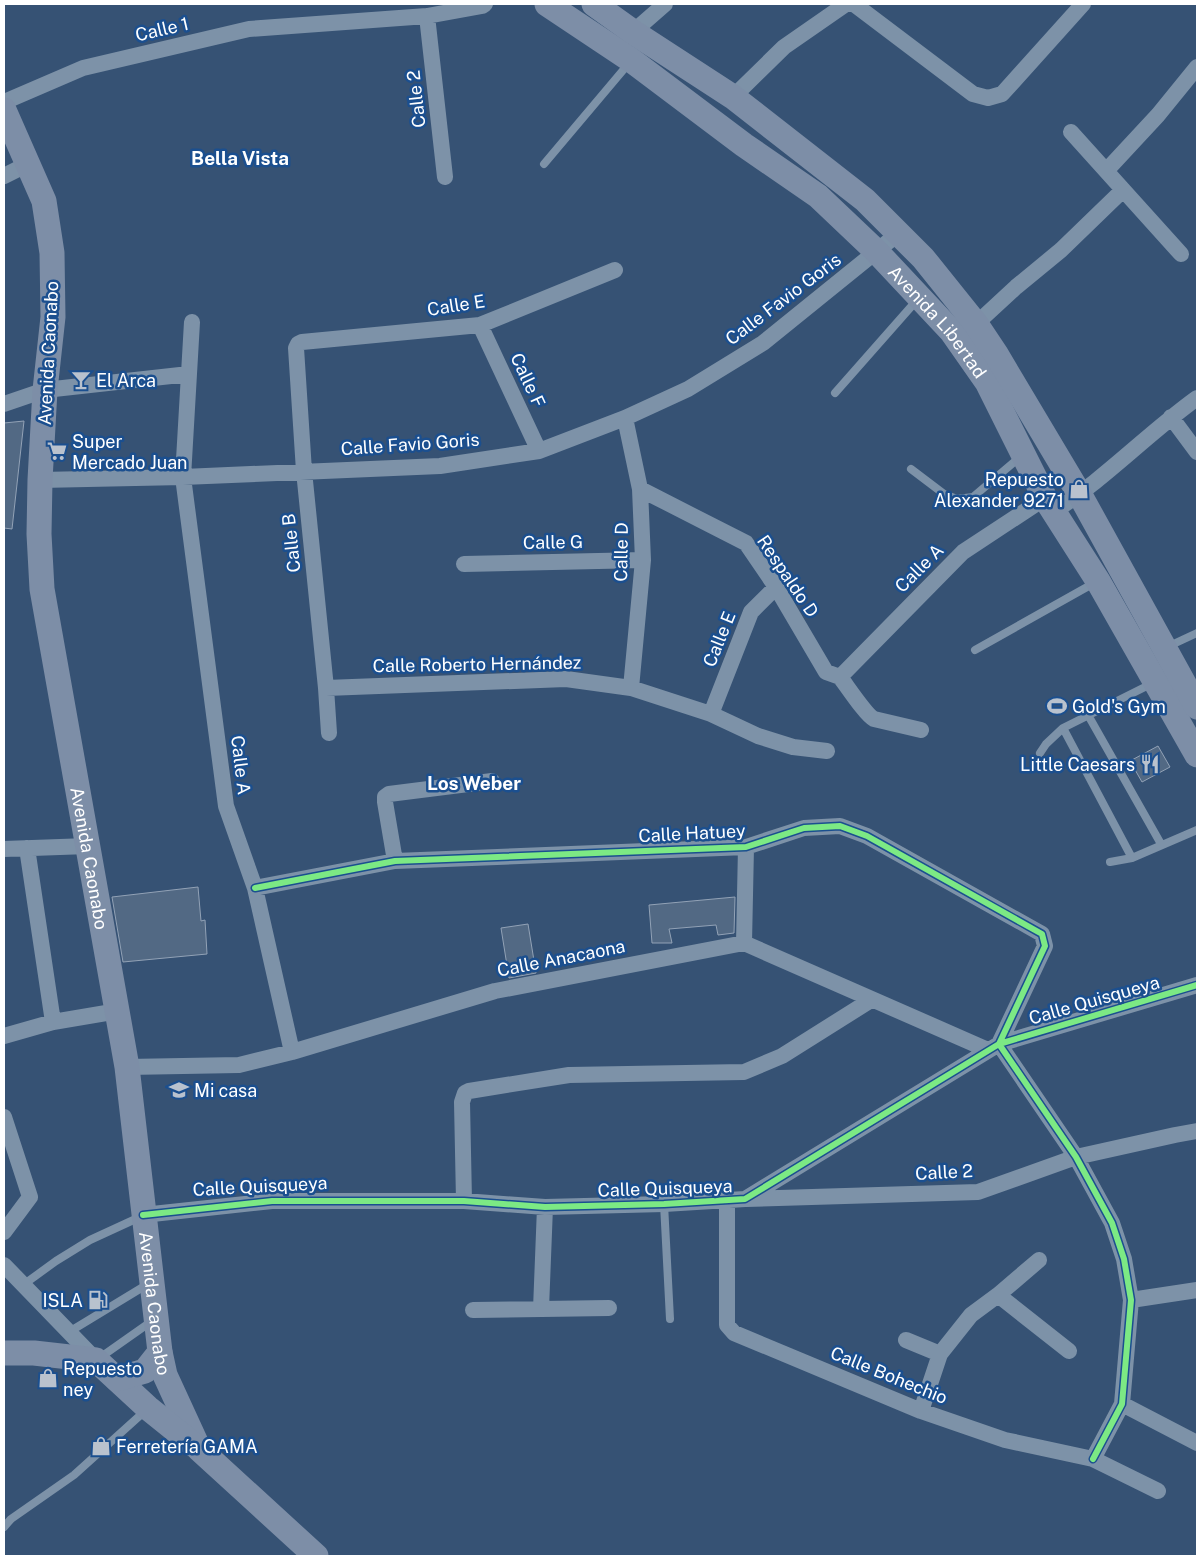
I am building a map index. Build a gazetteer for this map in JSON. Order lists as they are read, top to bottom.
{
  "streets": {
    "main road": ["Avenida Libertad", "Avenida Caonabo"],
    "street": [
      "Calle 1",
      "Calle 2",
      "Calle Favio Goris",
      "Calle E",
      "Calle F",
      "Calle G",
      "Calle B",
      "Calle D",
      "Calle A",
      "Respaldo D",
      "Calle Roberto Hernández",
      "Calle Hatuey",
      "Calle Anacaona",
      "Calle Quisqueya",
      "Calle Bohechio"
    ]
  },
  "crossings": [
    ["Calle 1", "Calle 2"],
    ["Calle 2", "Calle Quisqueya"],
    ["Calle Favio Goris", "Avenida Libertad"],
    ["Calle Favio Goris", "Avenida Caonabo"],
    ["Calle Favio Goris", "Calle F"],
    ["Calle Favio Goris", "Calle B"],
    ["Calle Favio Goris", "Calle D"],
    ["Calle Favio Goris", "Calle A"],
    ["Calle E", "Calle F"],
    ["Calle E", "Calle B"],
    ["Calle E", "Respaldo D"],
    ["Calle E", "Calle Roberto Hernández"],
    ["Avenida Libertad", "Calle A"],
    ["Avenida Caonabo", "Calle Anacaona"],
    ["Avenida Caonabo", "Calle Quisqueya"],
    ["Calle G", "Calle D"],
    ["Calle B", "Calle Roberto Hernández"],
    ["Calle D", "Respaldo D"],
    ["Calle D", "Calle Roberto Hernández"],
    ["Calle A", "Respaldo D"],
    ["Calle A", "Calle Hatuey"],
    ["Calle A", "Calle Anacaona"],
    ["Calle Hatuey", "Calle Quisqueya"],
    ["Calle Quisqueya", "Calle Bohechio"]
  ],
  "districts": ["Bella Vista", "Los Weber"],
  "places": {
    "bar": ["El Arca"],
    "supermarket": ["Super Mercado Juan"],
    "shop": ["Repuesto Alexander 9271", "Repuesto ney", "Ferretería GAMA"],
    "sports": ["Gold's Gym"],
    "restaurant": ["Little Caesars"],
    "school or university": ["Mi casa"],
    "fuel station": ["ISLA"]
  }
}
